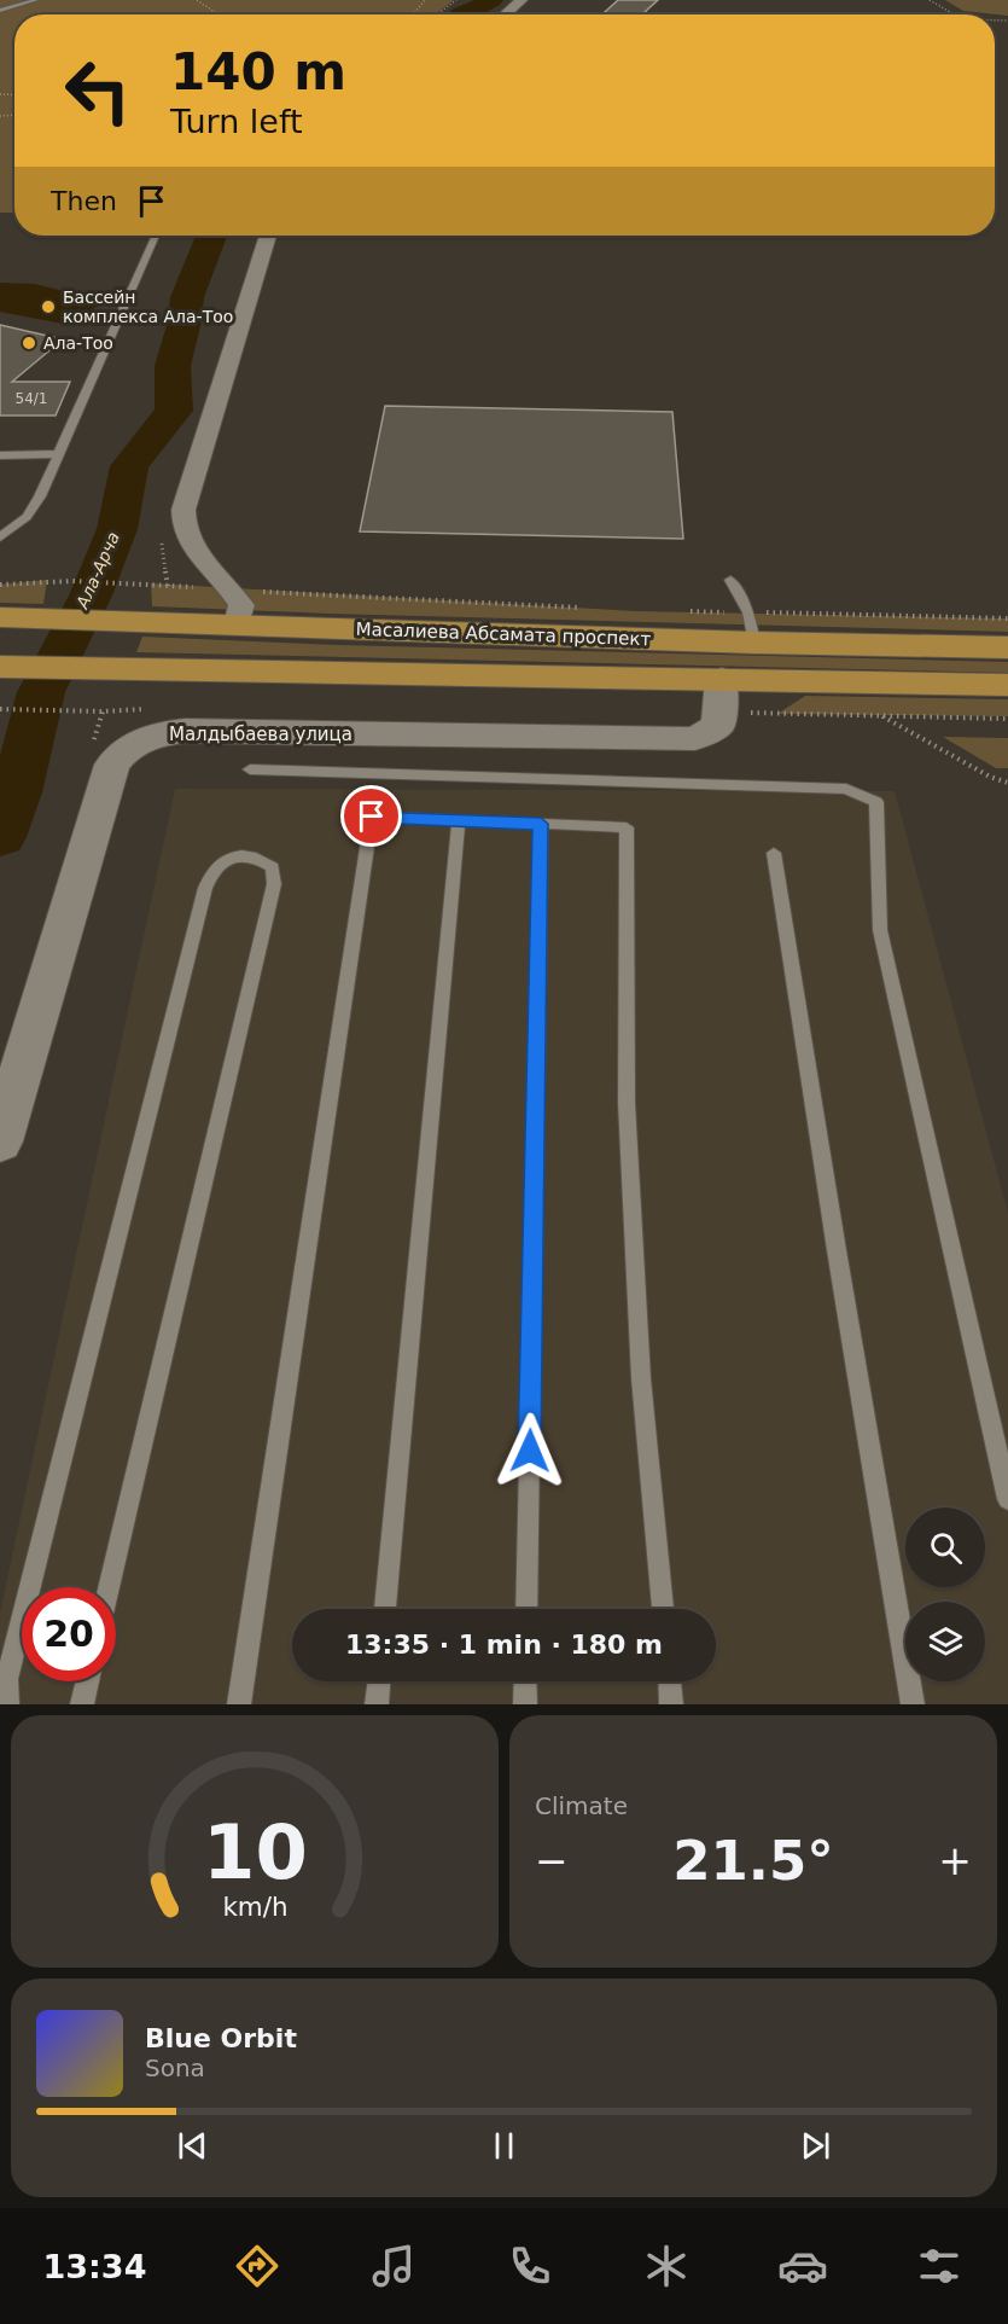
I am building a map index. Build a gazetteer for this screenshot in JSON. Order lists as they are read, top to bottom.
{
  "streets": {
    "main road": ["Масалиева Абсамата проспект"],
    "street": ["Малдыбаева улица"]
  },
  "water": ["Ала-Арча"],
  "places": ["Бассейн комплекса Ала-Тоо", "Ала-Тоо"],
  "house_numbers": ["54/1"],
  "page": {
    "turn": ["140 m", "Turn left"],
    "then": "Then",
    "limit": "20",
    "trip": "13:35 · 1 min · 180 m",
    "tile": "Climate",
    "heat": ["−", "21.5°", "+"],
    "song": ["Blue Orbit", "Sona"],
    "tabs": "13:34",
    "gauge": ["10", "km/h"]
  }
}
